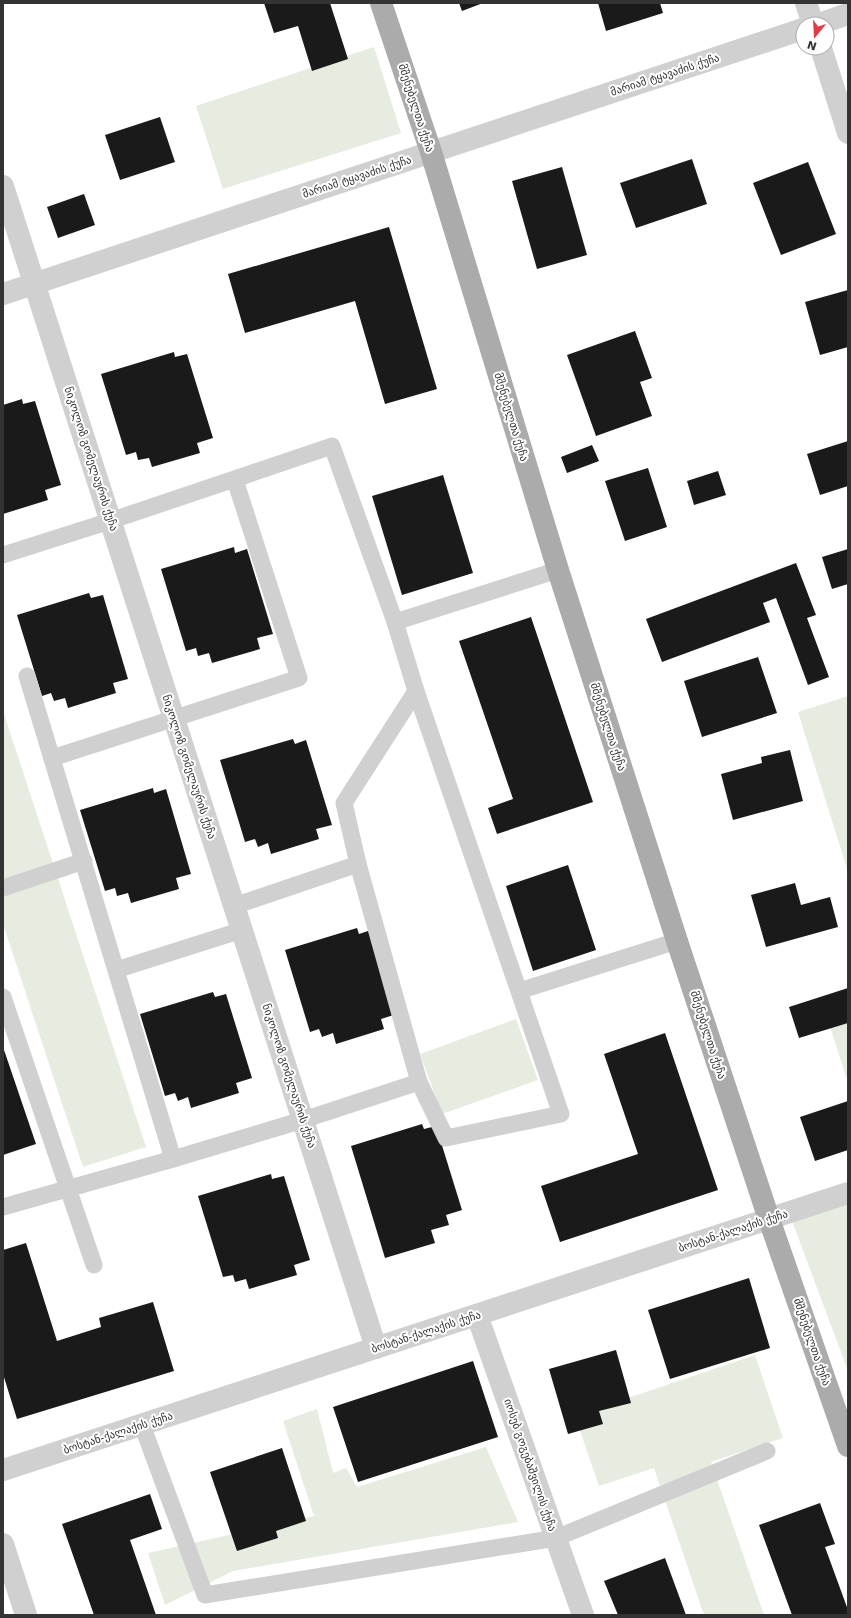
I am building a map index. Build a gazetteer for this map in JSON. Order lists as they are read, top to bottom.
{
  "streets": {
    "main road": ["მშენებელთა ქუჩა"],
    "street": [
      "მარიამ ტყავაძის ქუჩა",
      "ნიკოლოზ გომელაურის ქუჩა",
      "ბოსტან-ქალაქის ქუჩა",
      "იოსებ გოგებაშვილის ქუჩა"
    ]
  },
  "crossings": [
    ["მარიამ ტყავაძის ქუჩა", "მშენებელთა ქუჩა"],
    ["მარიამ ტყავაძის ქუჩა", "ნიკოლოზ გომელაურის ქუჩა"],
    ["მშენებელთა ქუჩა", "ბოსტან-ქალაქის ქუჩა"],
    ["ნიკოლოზ გომელაურის ქუჩა", "ბოსტან-ქალაქის ქუჩა"],
    ["ბოსტან-ქალაქის ქუჩა", "იოსებ გოგებაშვილის ქუჩა"]
  ],
  "north": "bottom"
}
